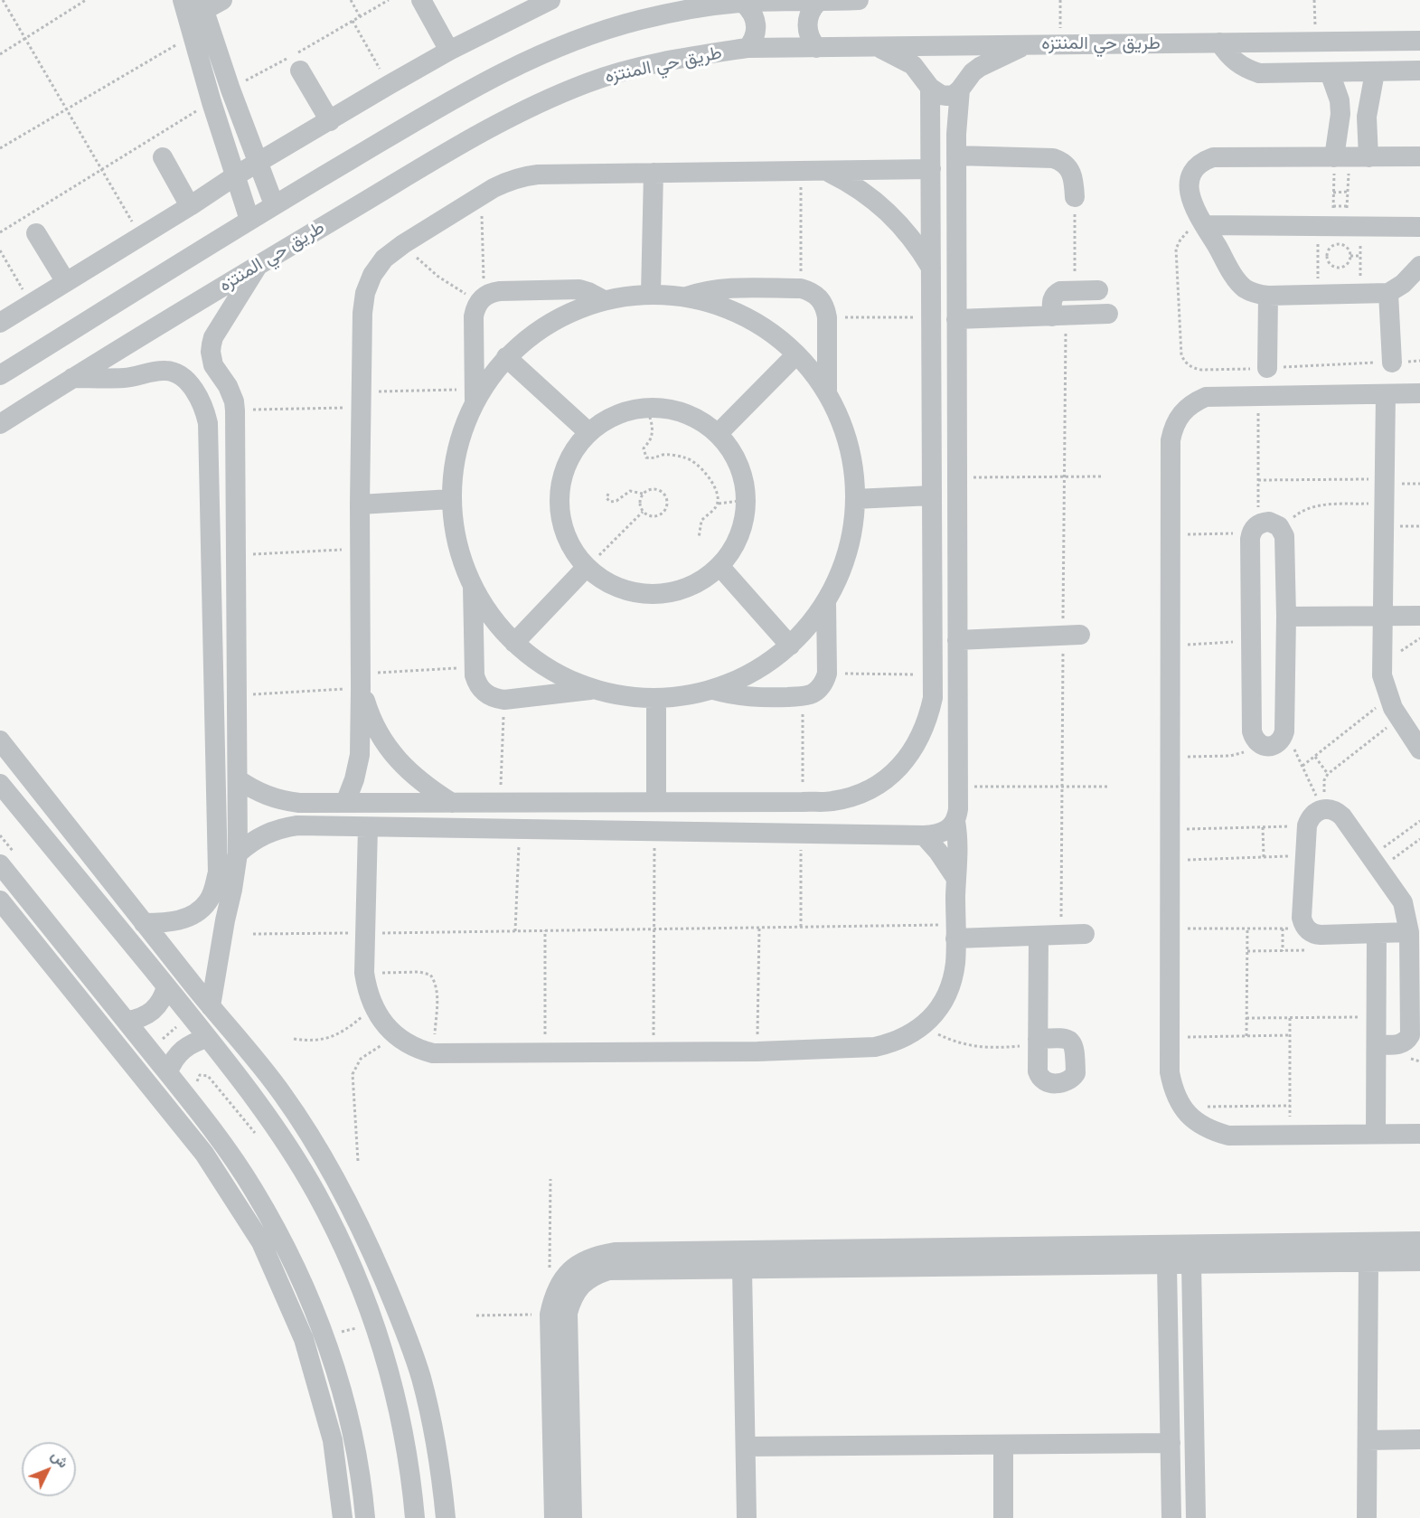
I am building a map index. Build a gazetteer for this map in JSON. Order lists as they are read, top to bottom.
{
  "streets": {
    "street": ["طريق حي المنتزه"]
  },
  "north": "top right"
}
